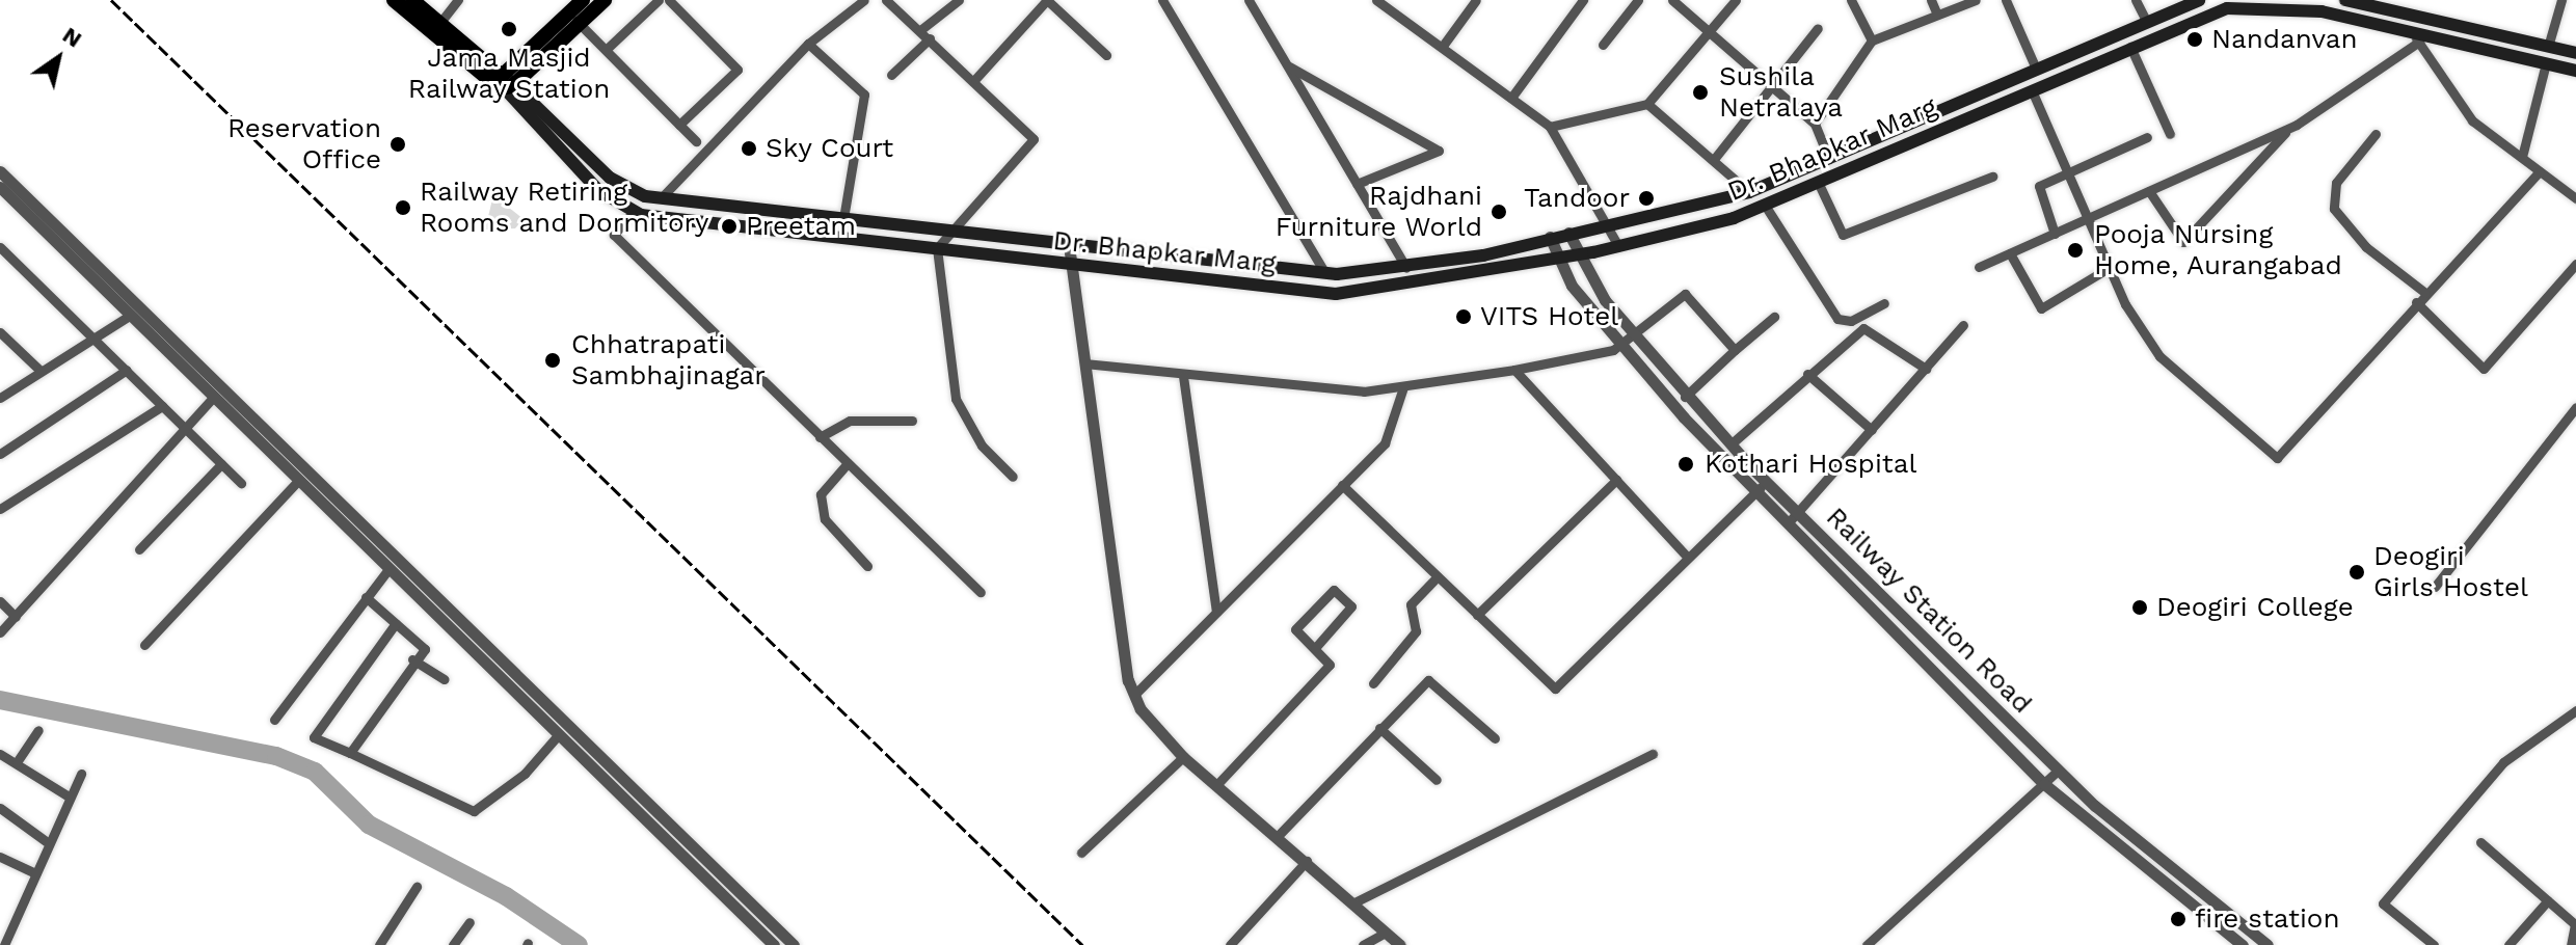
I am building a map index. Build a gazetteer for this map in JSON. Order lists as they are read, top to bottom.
{
  "streets": {
    "main road": ["Dr. Bhapkar Marg"],
    "street": ["Railway Station Road"]
  },
  "crossings": [
    ["Dr. Bhapkar Marg", "Railway Station Road"]
  ],
  "places": [
    "Jama Masjid Railway Station",
    "Nandanvan",
    "Sushila Netralaya",
    "Reservation Office",
    "Sky Court",
    "Tandoor",
    "Railway Retiring Rooms and Dormitory",
    "Rajdhani Furniture World",
    "Preetam",
    "Pooja Nursing Home, Aurangabad",
    "VITS Hotel",
    "Chhatrapati Sambhajinagar",
    "Kothari Hospital",
    "Deogiri Girls Hostel",
    "Deogiri College",
    "fire station"
  ],
  "north": "top right"
}
